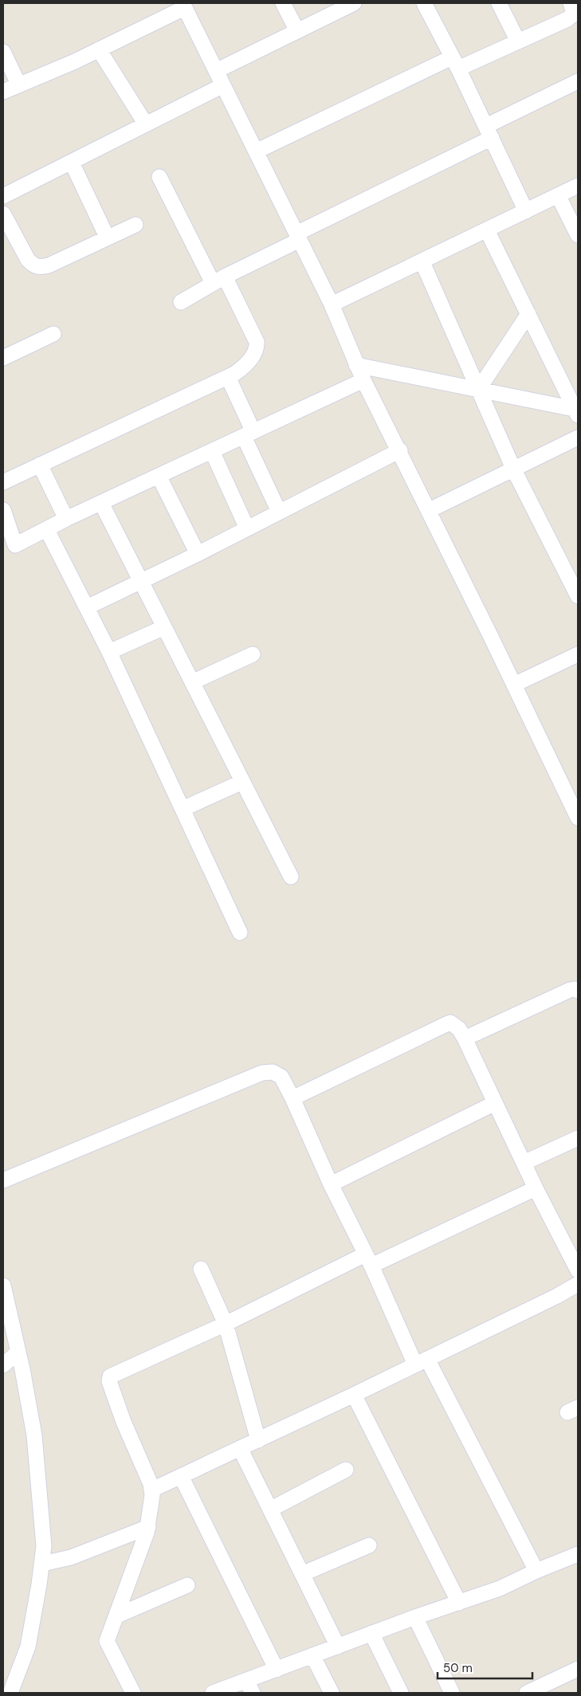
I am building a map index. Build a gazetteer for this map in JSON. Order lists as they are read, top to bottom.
{
  "scale_bar": "50 m"
}
